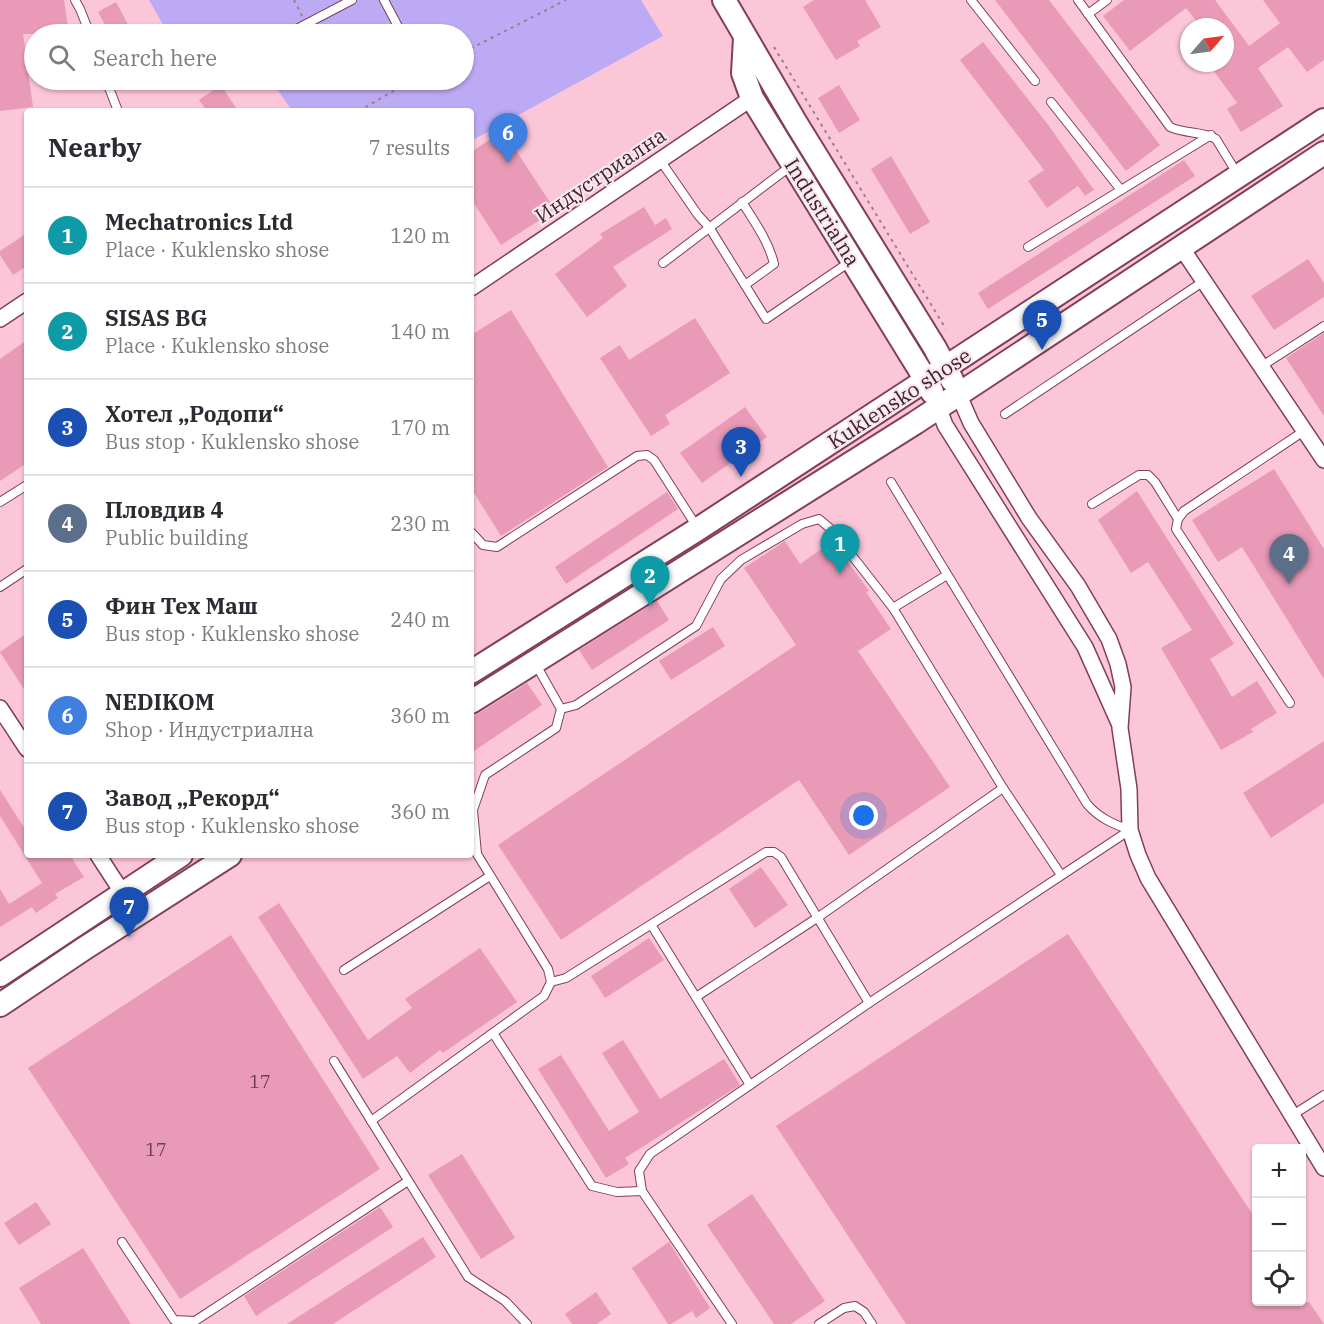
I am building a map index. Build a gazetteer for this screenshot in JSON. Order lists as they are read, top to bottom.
{
  "streets": {
    "main road": ["Industrialna", "Kuklensko shose"],
    "street": ["Индустриална"]
  },
  "crossings": [
    ["Индустриална", "Industrialna"],
    ["Industrialna", "Kuklensko shose"]
  ],
  "house_numbers": ["17", "17"],
  "north": "top right",
  "page": {
    "search": "Search here",
    "heading": ["Nearby", "7 results"],
    "pins": [
      "6",
      "5",
      "3",
      "1",
      "4",
      "2",
      "7"
    ],
    "list": [
      {
        "mark": "1",
        "name": "Mechatronics Ltd",
        "note": "Place · Kuklensko shose",
        "value": "120 m"
      },
      {
        "mark": "2",
        "name": "SISAS BG",
        "note": "Place · Kuklensko shose",
        "value": "140 m"
      },
      {
        "mark": "3",
        "name": "Хотел „Родопи“",
        "note": "Bus stop · Kuklensko shose",
        "value": "170 m"
      },
      {
        "mark": "4",
        "name": "Пловдив 4",
        "note": "Public building",
        "value": "230 m"
      },
      {
        "mark": "5",
        "name": "Фин Тех Маш",
        "note": "Bus stop · Kuklensko shose",
        "value": "240 m"
      },
      {
        "mark": "6",
        "name": "NEDIKOM",
        "note": "Shop · Индустриална",
        "value": "360 m"
      },
      {
        "mark": "7",
        "name": "Завод „Рекорд“",
        "note": "Bus stop · Kuklensko shose",
        "value": "360 m"
      }
    ],
    "map_buttons": ["+", "−"]
  }
}
